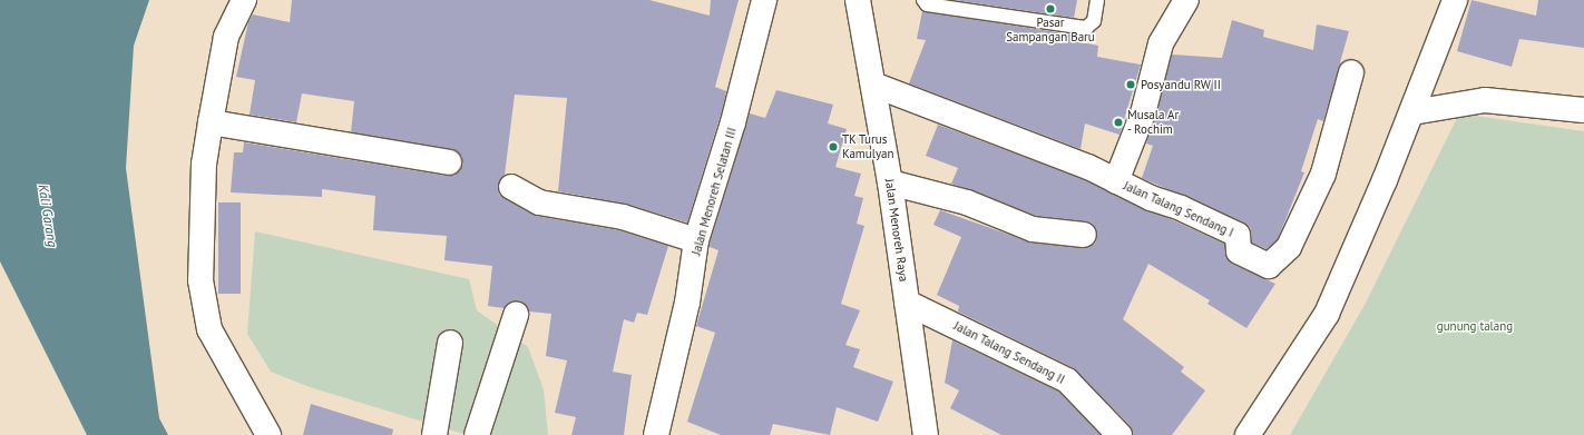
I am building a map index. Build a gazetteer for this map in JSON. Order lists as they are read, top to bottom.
{
  "streets": {
    "street": [
      "Jalan Menoreh Selatan III",
      "Jalan Talang Sendang I",
      "Jalan Menoreh Raya",
      "Jalan Talang Sendang II"
    ]
  },
  "crossings": [
    ["Jalan Talang Sendang I", "Jalan Menoreh Raya"],
    ["Jalan Menoreh Raya", "Jalan Talang Sendang II"]
  ],
  "water": ["Kali Garang"],
  "parks": ["gunung talang"],
  "places": [
    "Pasar Sampangan Baru",
    "Posyandu RW II",
    "Musala Ar - Rochim",
    "TK Turus Kamulyan"
  ]
}
